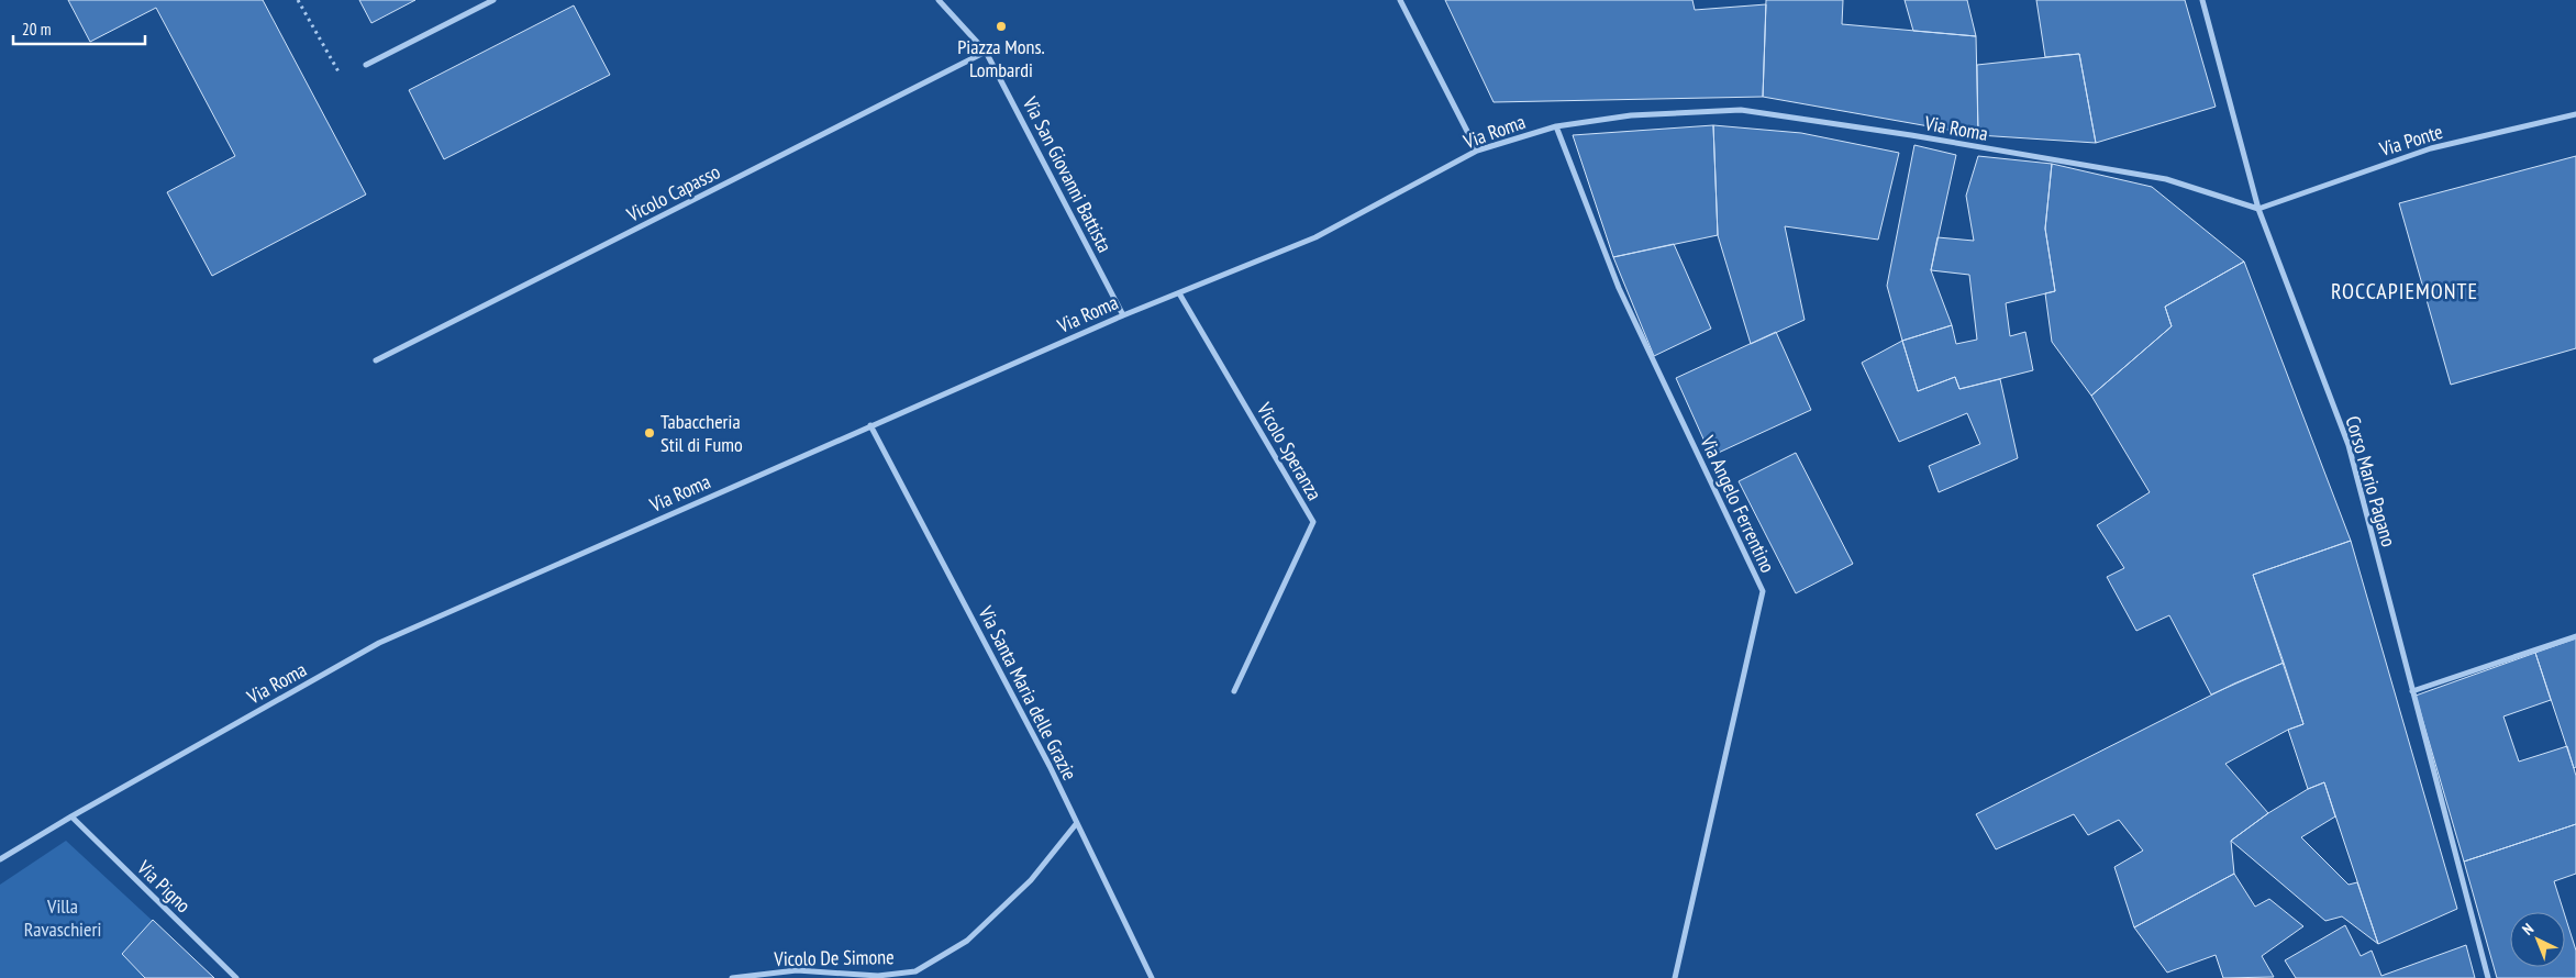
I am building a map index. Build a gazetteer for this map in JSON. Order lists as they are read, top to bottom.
{
  "streets": {
    "street": [
      "Via Roma",
      "Via Ponte",
      "Via San Giovanni Battista",
      "Vicolo Capasso",
      "Vicolo Speranza",
      "Corso Mario Pagano",
      "Via Angelo Ferrentino",
      "Via Santa Maria delle Grazie",
      "Via Pigno",
      "Vicolo De Simone"
    ]
  },
  "crossings": [
    ["Via Roma", "Via Ponte"],
    ["Via Roma", "Via San Giovanni Battista"],
    ["Via Roma", "Vicolo Speranza"],
    ["Via Roma", "Corso Mario Pagano"],
    ["Via Roma", "Via Angelo Ferrentino"],
    ["Via Roma", "Via Santa Maria delle Grazie"],
    ["Via Roma", "Via Pigno"],
    ["Via Ponte", "Corso Mario Pagano"],
    ["Via San Giovanni Battista", "Vicolo Capasso"],
    ["Via Santa Maria delle Grazie", "Vicolo De Simone"]
  ],
  "districts": ["ROCCAPIEMONTE"],
  "parks": ["Villa Ravaschieri"],
  "places": ["Piazza Mons. Lombardi", "Tabaccheria Stil di Fumo"],
  "scale_bar": "20 m",
  "north": "top left"
}
